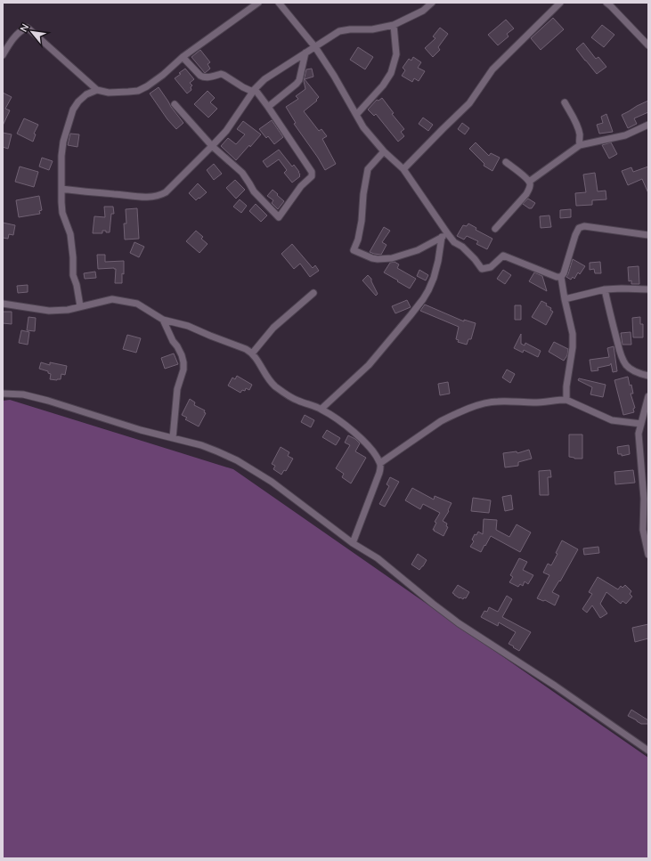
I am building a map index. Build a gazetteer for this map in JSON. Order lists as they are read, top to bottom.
{
  "north": "top left"
}
